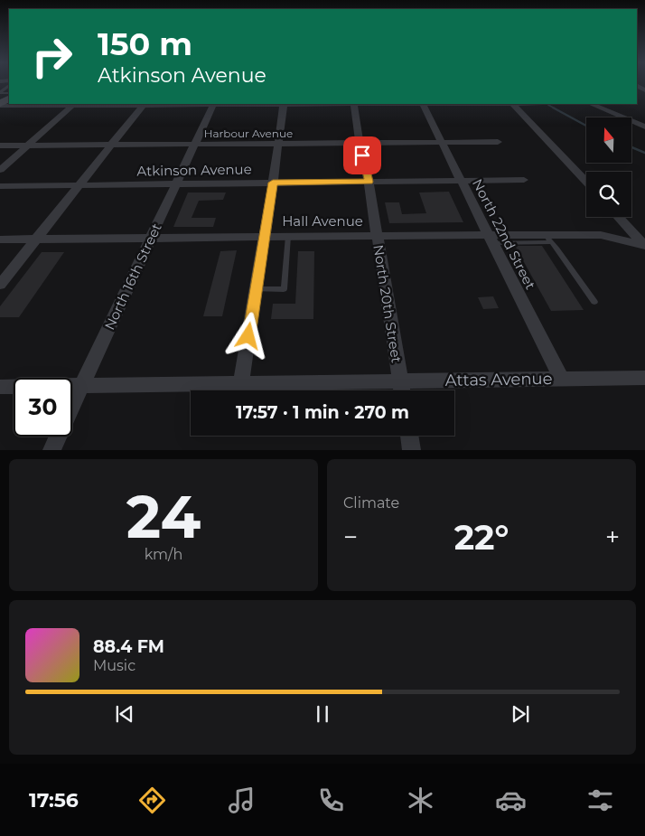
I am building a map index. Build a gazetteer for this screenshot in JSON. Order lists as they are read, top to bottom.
{
  "streets": {
    "street": [
      "Harbour Avenue",
      "Atkinson Avenue",
      "Hall Avenue",
      "North 22nd Street",
      "North 16th Street",
      "North 20th Street",
      "Attas Avenue"
    ]
  },
  "crossings": [
    ["Harbour Avenue", "North 22nd Street"],
    ["Harbour Avenue", "North 16th Street"],
    ["Harbour Avenue", "North 20th Street"],
    ["Atkinson Avenue", "North 22nd Street"],
    ["Atkinson Avenue", "North 16th Street"],
    ["Atkinson Avenue", "North 20th Street"],
    ["Hall Avenue", "North 22nd Street"],
    ["Hall Avenue", "North 16th Street"],
    ["Hall Avenue", "North 20th Street"],
    ["North 22nd Street", "Attas Avenue"],
    ["North 16th Street", "Attas Avenue"],
    ["North 20th Street", "Attas Avenue"]
  ],
  "north": "top",
  "page": {
    "turn": ["150 m", "Atkinson Avenue"],
    "limit": "30",
    "trip": "17:57 · 1 min · 270 m",
    "tile": [
      ["24", "km/h"],
      "Climate"
    ],
    "heat": ["−", "22°", "+"],
    "song": ["88.4 FM", "Music"],
    "tabs": "17:56"
  }
}
